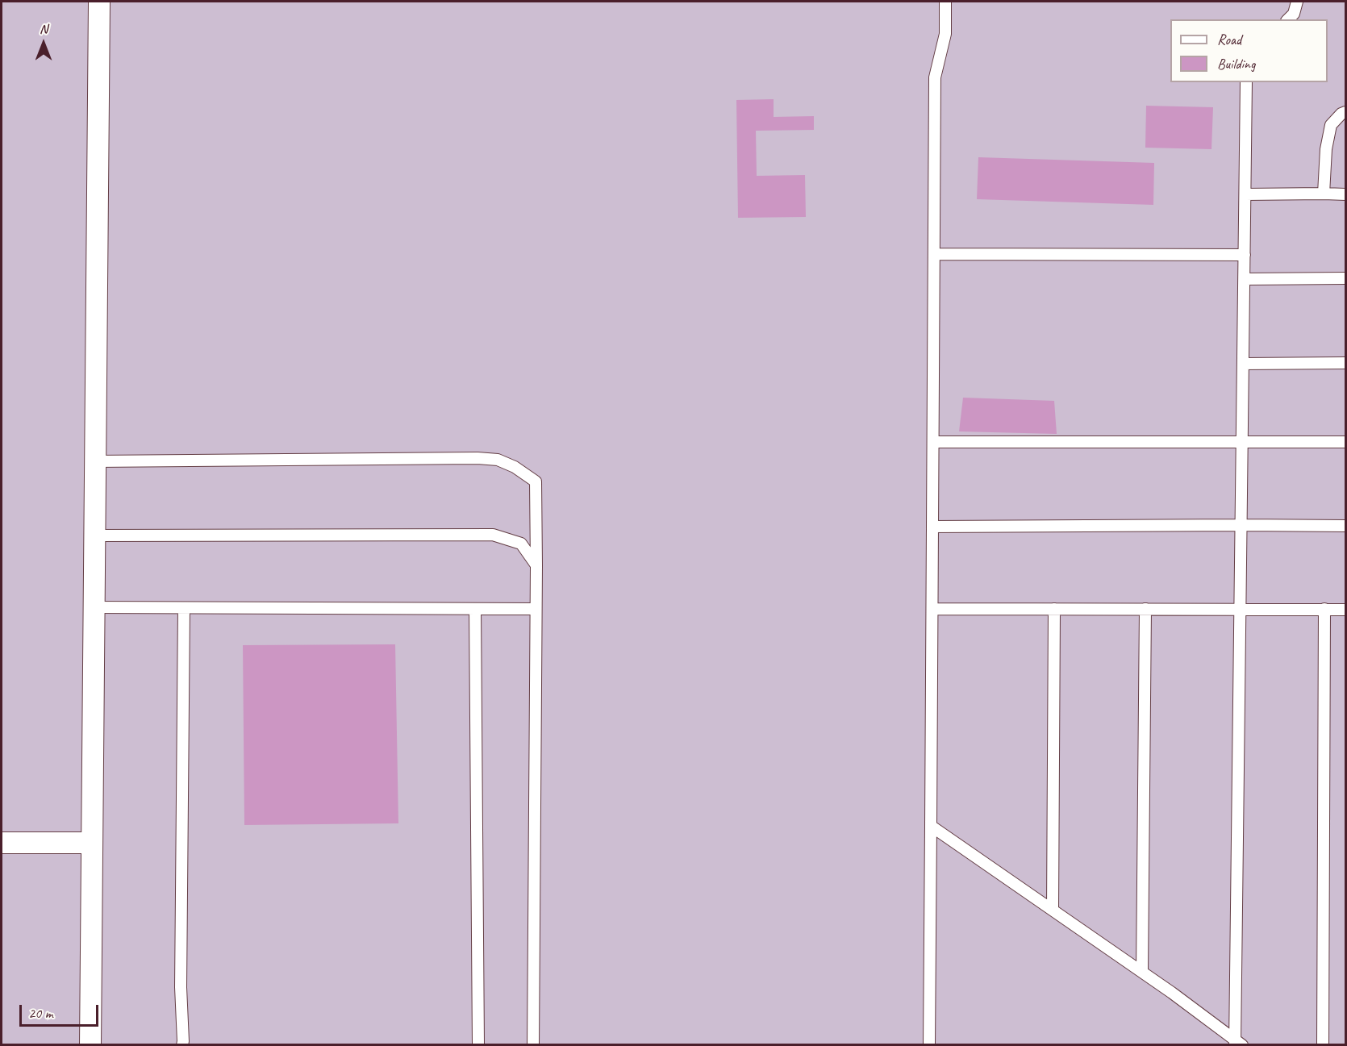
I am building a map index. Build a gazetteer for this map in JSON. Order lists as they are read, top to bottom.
{
  "legend": ["Road", "Building"],
  "scale_bar": "20 m",
  "north": "top"
}
